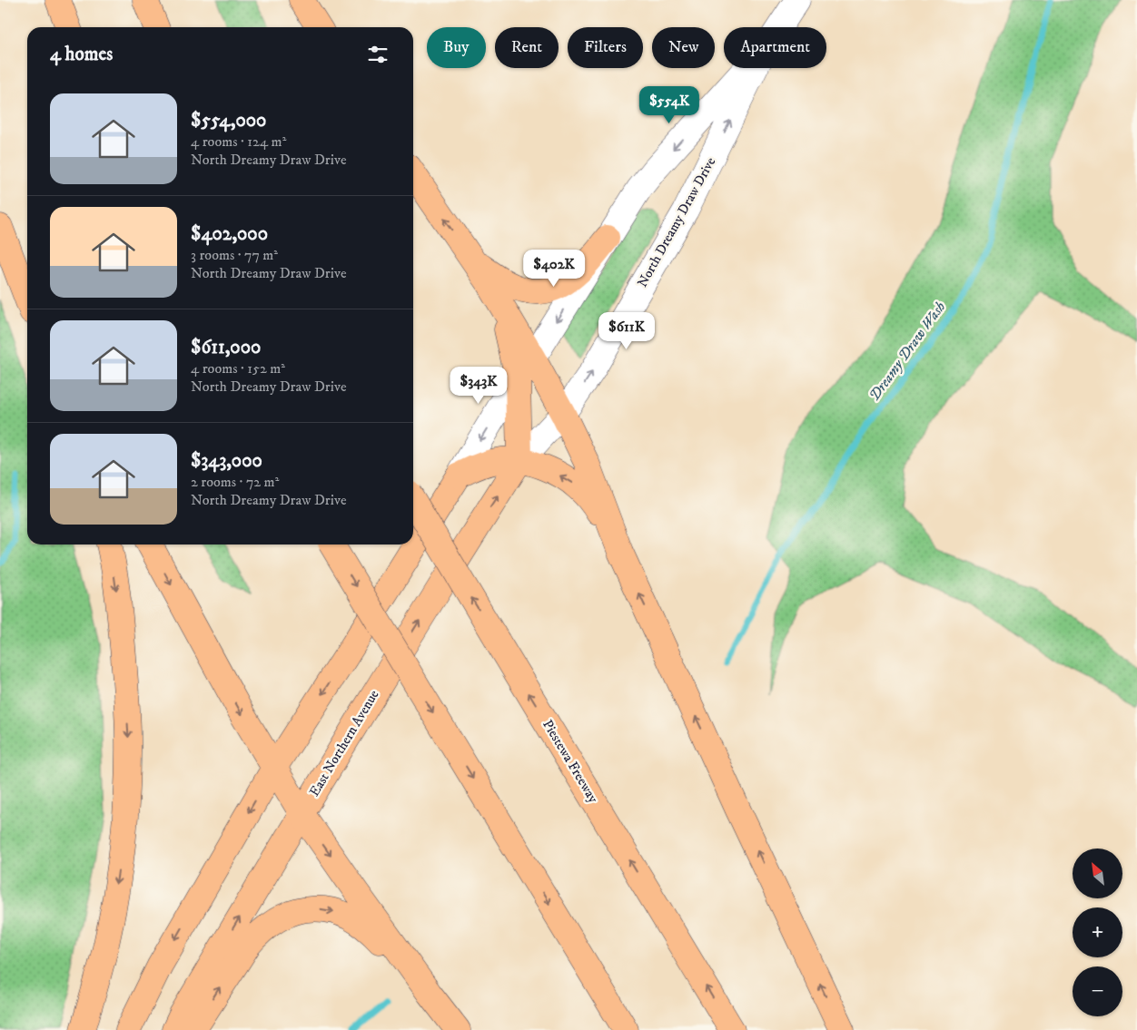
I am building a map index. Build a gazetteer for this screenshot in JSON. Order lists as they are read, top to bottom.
{
  "streets": {
    "main road": ["East Northern Avenue", "Piestewa Freeway"],
    "street": ["North Dreamy Draw Drive"]
  },
  "crossings": [
    ["North Dreamy Draw Drive", "East Northern Avenue"]
  ],
  "water": ["Dreamy Draw Wash"],
  "north": "top left",
  "page": {
    "chip": [
      "Buy",
      "Rent",
      "Filters",
      "New",
      "Apartment"
    ],
    "heading": "4 homes",
    "list": [
      {
        "name": "$554,000",
        "note": "4 rooms · 124 m² · North Dreamy Draw Drive"
      },
      {
        "name": "$402,000",
        "note": "3 rooms · 77 m² · North Dreamy Draw Drive"
      },
      {
        "name": "$611,000",
        "note": "4 rooms · 152 m² · North Dreamy Draw Drive"
      },
      {
        "name": "$343,000",
        "note": "2 rooms · 72 m² · North Dreamy Draw Drive"
      }
    ],
    "price": [
      "$554K",
      "$402K",
      "$611K",
      "$343K"
    ],
    "map_buttons": ["+", "−"]
  }
}
